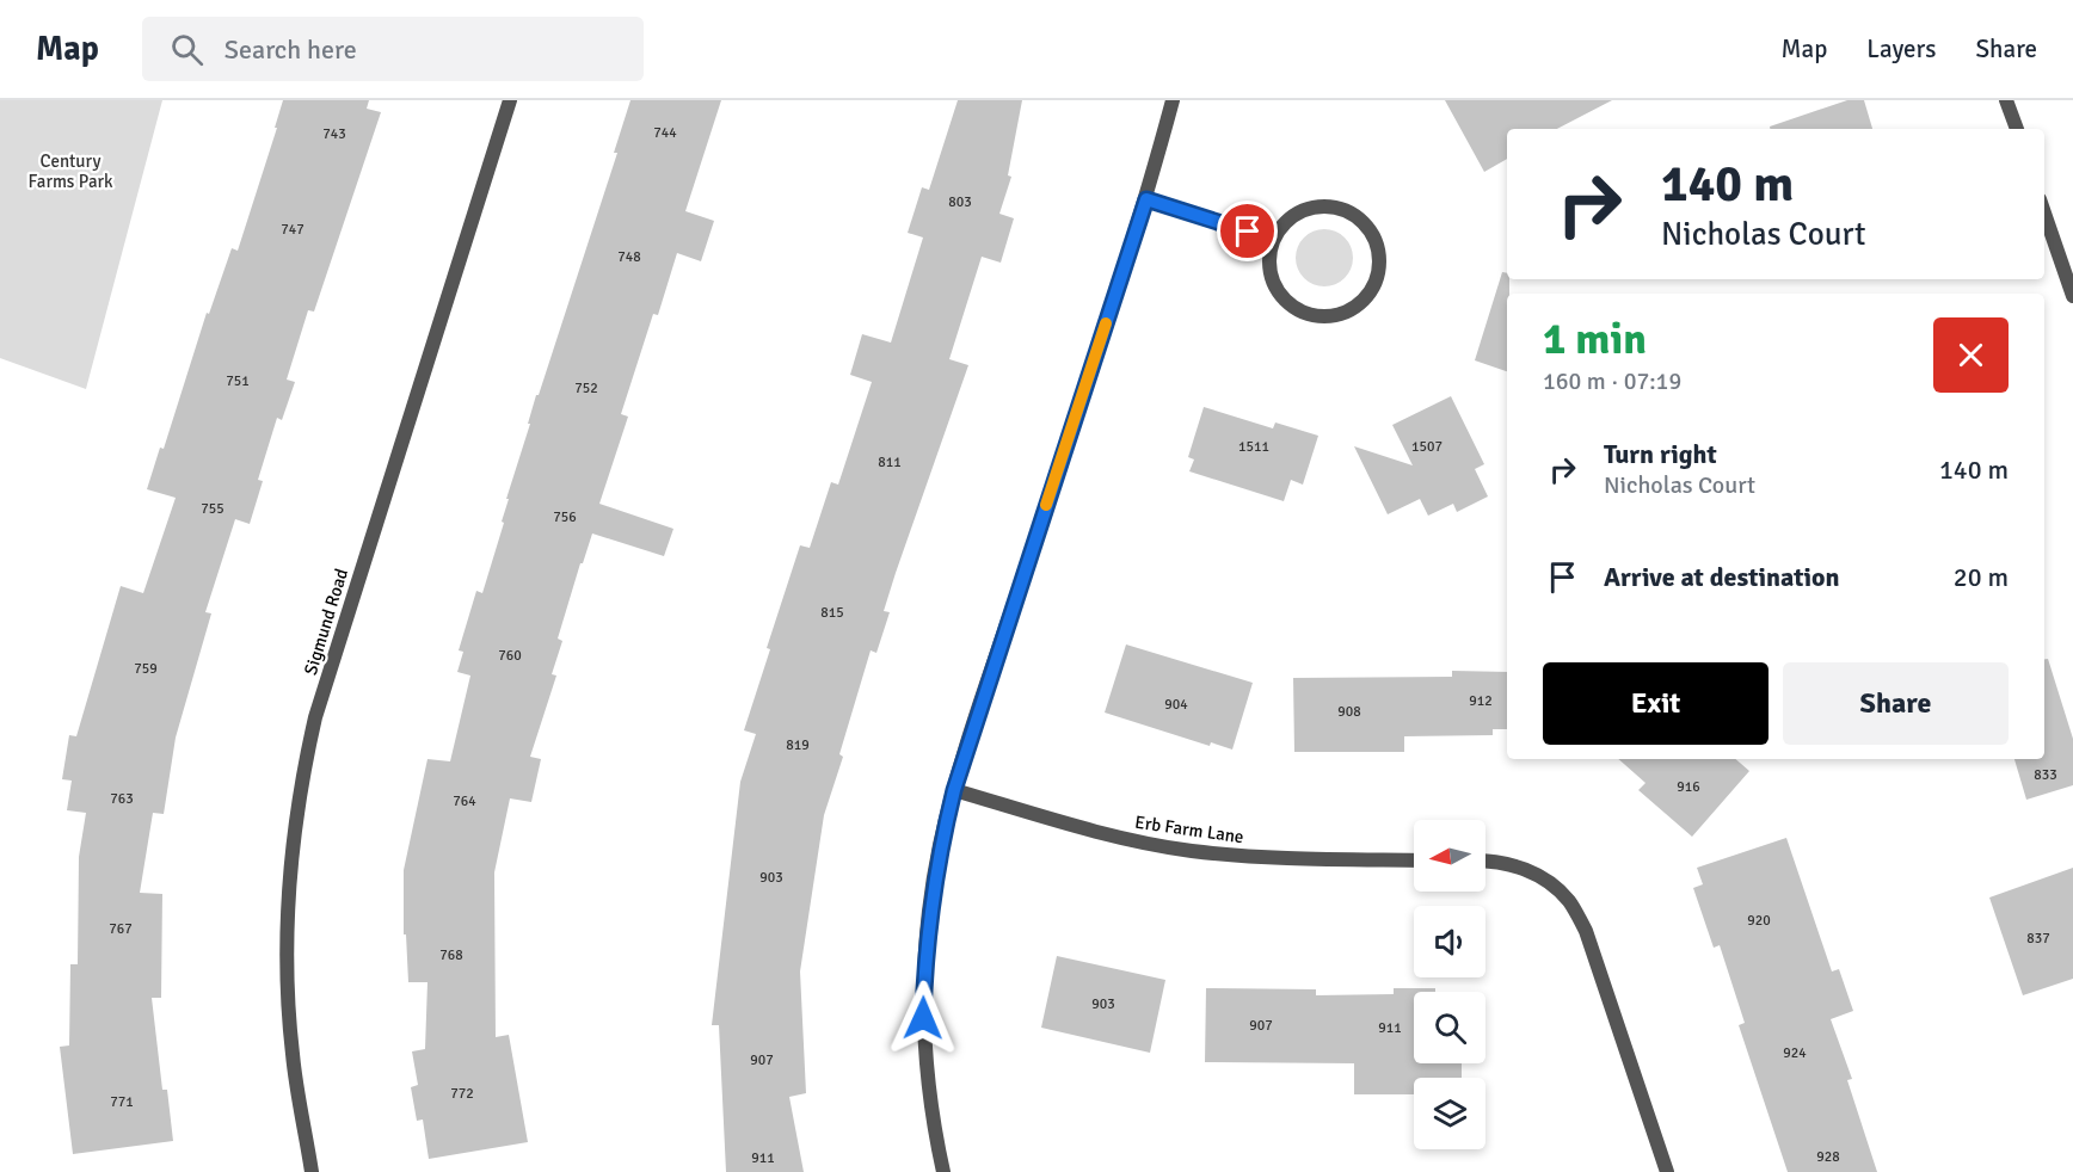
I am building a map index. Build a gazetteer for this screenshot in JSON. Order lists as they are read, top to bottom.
{
  "streets": {
    "street": ["Sigmund Road", "Erb Farm Lane"]
  },
  "parks": ["Century Farms Park"],
  "house_numbers": [
    "744",
    "743",
    "803",
    "747",
    "748",
    "751",
    "752",
    "1511",
    "1507",
    "811",
    "755",
    "756",
    "815",
    "760",
    "759",
    "912",
    "904",
    "908",
    "819",
    "833",
    "916",
    "763",
    "764",
    "903",
    "920",
    "767",
    "837",
    "768",
    "903",
    "907",
    "911",
    "924",
    "907",
    "772",
    "771",
    "928",
    "911"
  ],
  "north": "left",
  "page": {
    "header": "Map",
    "search": "Search here",
    "nav": ["Map", "Layers", "Share"],
    "turn": ["140 m", "Nicholas Court"],
    "heading": ["1 min", "160 m · 07:19"],
    "list": [
      {
        "name": "Turn right",
        "note": "Nicholas Court",
        "value": "140 m"
      },
      {
        "name": "Arrive at destination",
        "value": "20 m"
      }
    ],
    "buttons": ["Exit", "Share"]
  }
}
